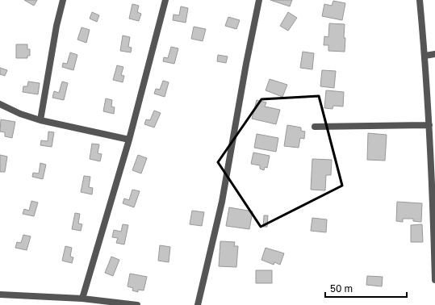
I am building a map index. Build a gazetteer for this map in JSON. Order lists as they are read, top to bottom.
{
  "scale_bar": "50 m"
}
